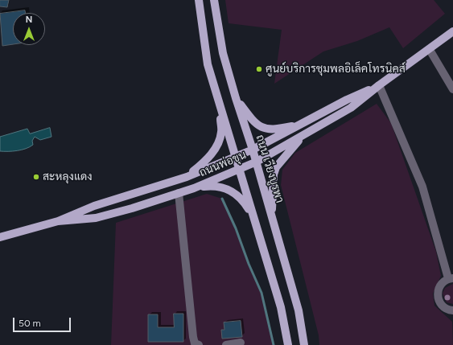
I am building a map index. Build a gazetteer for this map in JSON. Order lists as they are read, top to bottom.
{
  "streets": {
    "main road": ["ถนนพ่อขุน", "ถนน เวียงบูรพา"]
  },
  "crossings": [
    ["ถนนพ่อขุน", "ถนน เวียงบูรพา"]
  ],
  "places": ["ศูนย์บริการชุมพลอิเล็คโทรนิคส์", "สะหลุงแดง"],
  "scale_bar": "50 m",
  "north": "top"
}
